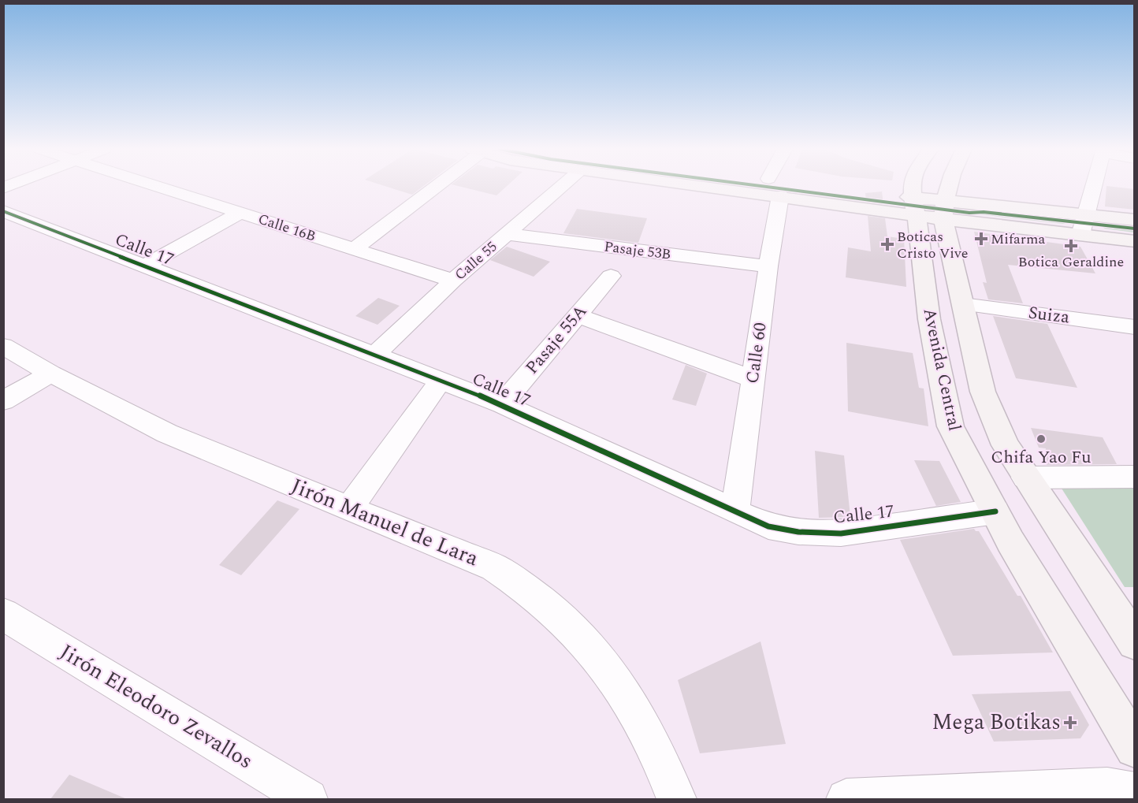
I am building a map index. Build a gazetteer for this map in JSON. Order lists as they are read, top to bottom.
{
  "streets": {
    "main road": ["Avenida Central"],
    "street": [
      "Calle 16B",
      "Calle 17",
      "Pasaje 53B",
      "Calle 55",
      "Suiza",
      "Pasaje 55A",
      "Calle 60",
      "Jirón Manuel de Lara",
      "Jirón Eleodoro Zevallos"
    ]
  },
  "crossings": [
    ["Calle 16B", "Calle 55"],
    ["Calle 17", "Calle 55"],
    ["Calle 17", "Pasaje 55A"],
    ["Calle 17", "Calle 60"],
    ["Calle 17", "Avenida Central"],
    ["Pasaje 53B", "Calle 55"],
    ["Pasaje 53B", "Calle 60"],
    ["Suiza", "Avenida Central"]
  ],
  "places": {
    "health": [
      "Mifarma",
      "Boticas Cristo Vive",
      "Botica Geraldine",
      "Mega Botikas"
    ],
    "other": ["Chifa Yao Fu"]
  }
}
